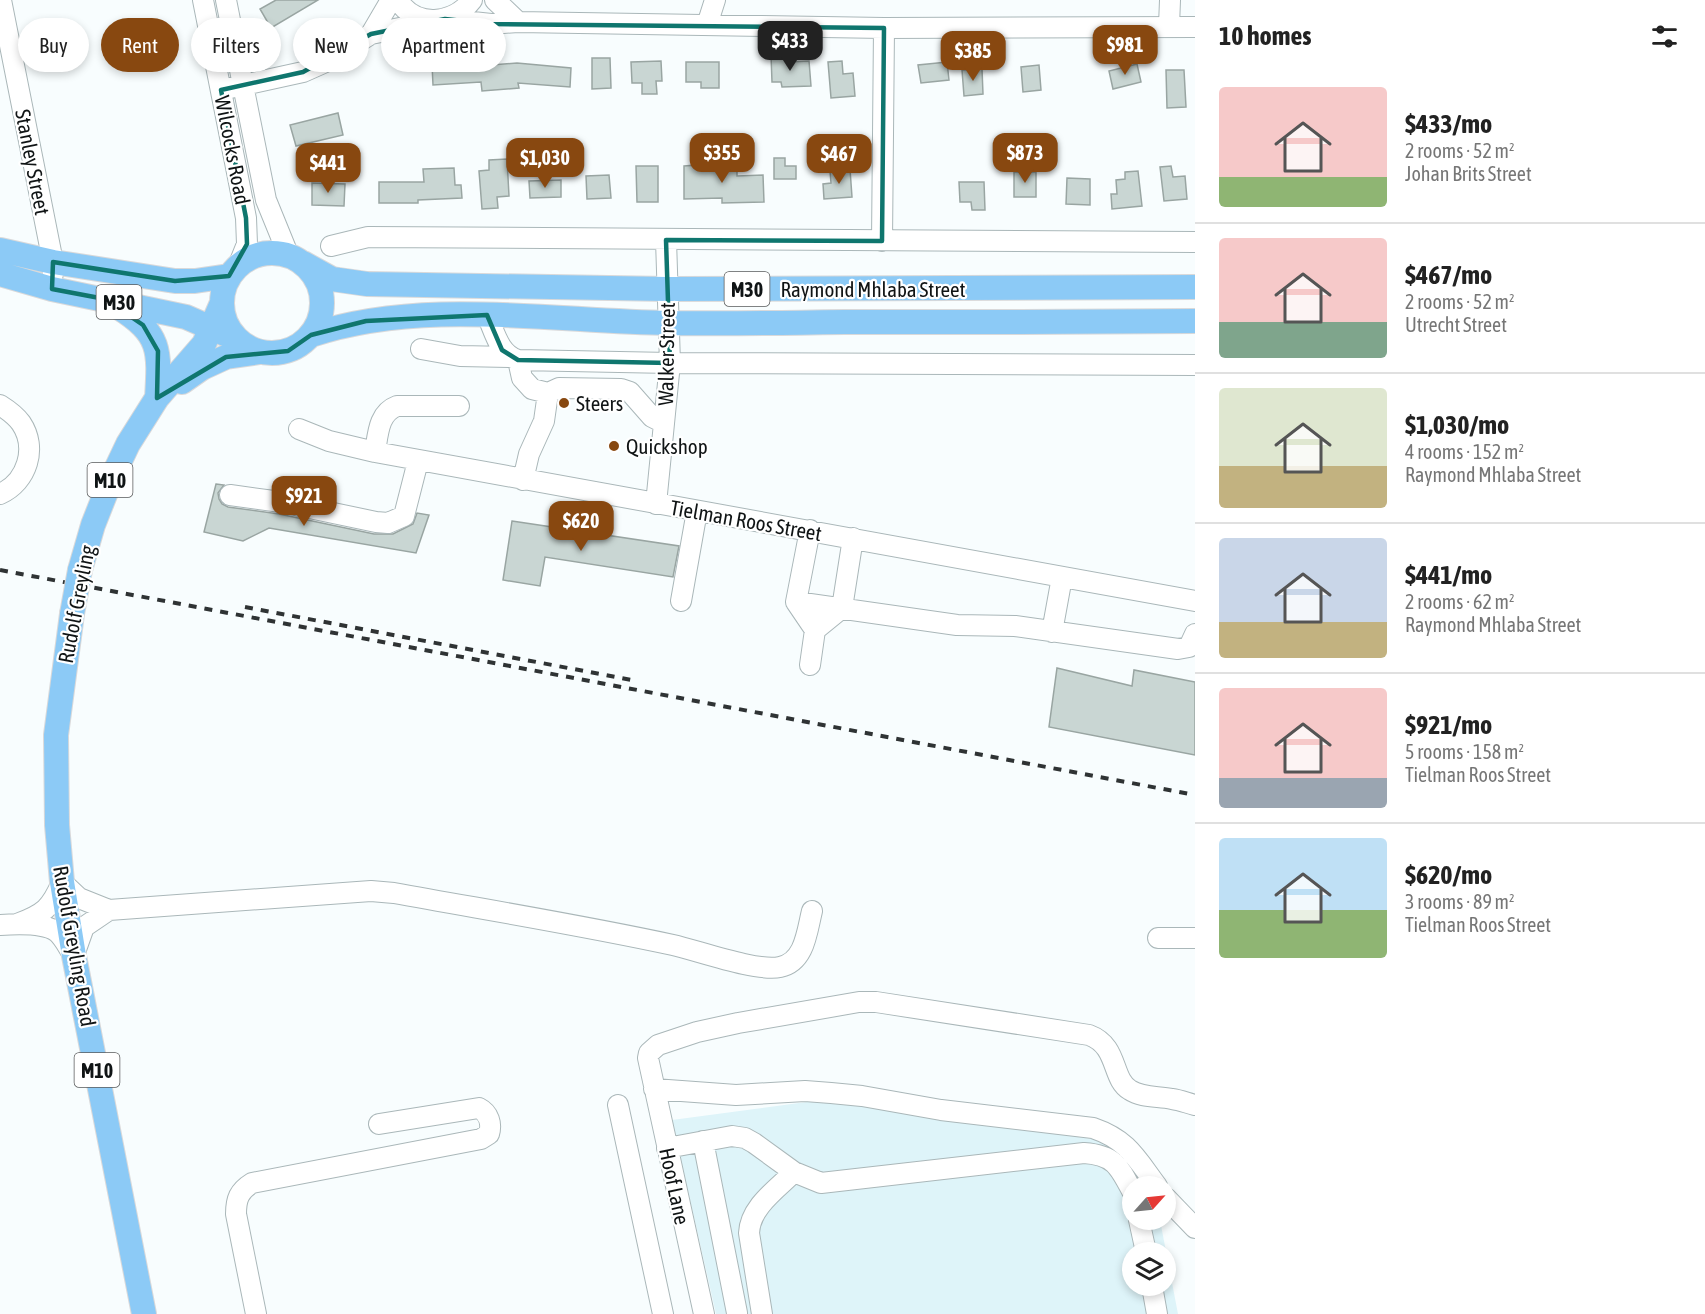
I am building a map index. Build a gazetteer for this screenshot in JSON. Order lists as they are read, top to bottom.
{
  "streets": {
    "main road": [
      "M30",
      "Raymond Mhlaba Street",
      "M10",
      "Rudolf Greyling",
      "Rudolf Greyling Road"
    ],
    "street": [
      "Wilcocks Road",
      "Stanley Street",
      "Walker Street",
      "Tielman Roos Street",
      "Hoof Lane"
    ]
  },
  "crossings": [
    ["Wilcocks Road", "M30"],
    ["Wilcocks Road", "Raymond Mhlaba Street"],
    ["Wilcocks Road", "Rudolf Greyling"],
    ["Stanley Street", "M30"],
    ["Stanley Street", "Raymond Mhlaba Street"],
    ["M30", "Raymond Mhlaba Street"],
    ["M30", "Rudolf Greyling"],
    ["Raymond Mhlaba Street", "Walker Street"],
    ["Raymond Mhlaba Street", "Rudolf Greyling"],
    ["Walker Street", "Tielman Roos Street"],
    ["Rudolf Greyling", "Rudolf Greyling Road"]
  ],
  "places": ["Steers", "Quickshop"],
  "north": "top right",
  "page": {
    "heading": "10 homes",
    "chip": [
      "Buy",
      "Rent",
      "Filters",
      "New",
      "Apartment"
    ],
    "price": [
      "$433",
      "$981",
      "$385",
      "$355",
      "$873",
      "$467",
      "$1,030",
      "$441",
      "$921",
      "$620"
    ],
    "list": [
      {
        "name": "$433/mo",
        "note": "2 rooms · 52 m² · Johan Brits Street"
      },
      {
        "name": "$467/mo",
        "note": "2 rooms · 52 m² · Utrecht Street"
      },
      {
        "name": "$1,030/mo",
        "note": "4 rooms · 152 m² · Raymond Mhlaba Street"
      },
      {
        "name": "$441/mo",
        "note": "2 rooms · 62 m² · Raymond Mhlaba Street"
      },
      {
        "name": "$921/mo",
        "note": "5 rooms · 158 m² · Tielman Roos Street"
      },
      {
        "name": "$620/mo",
        "note": "3 rooms · 89 m² · Tielman Roos Street"
      }
    ]
  }
}
